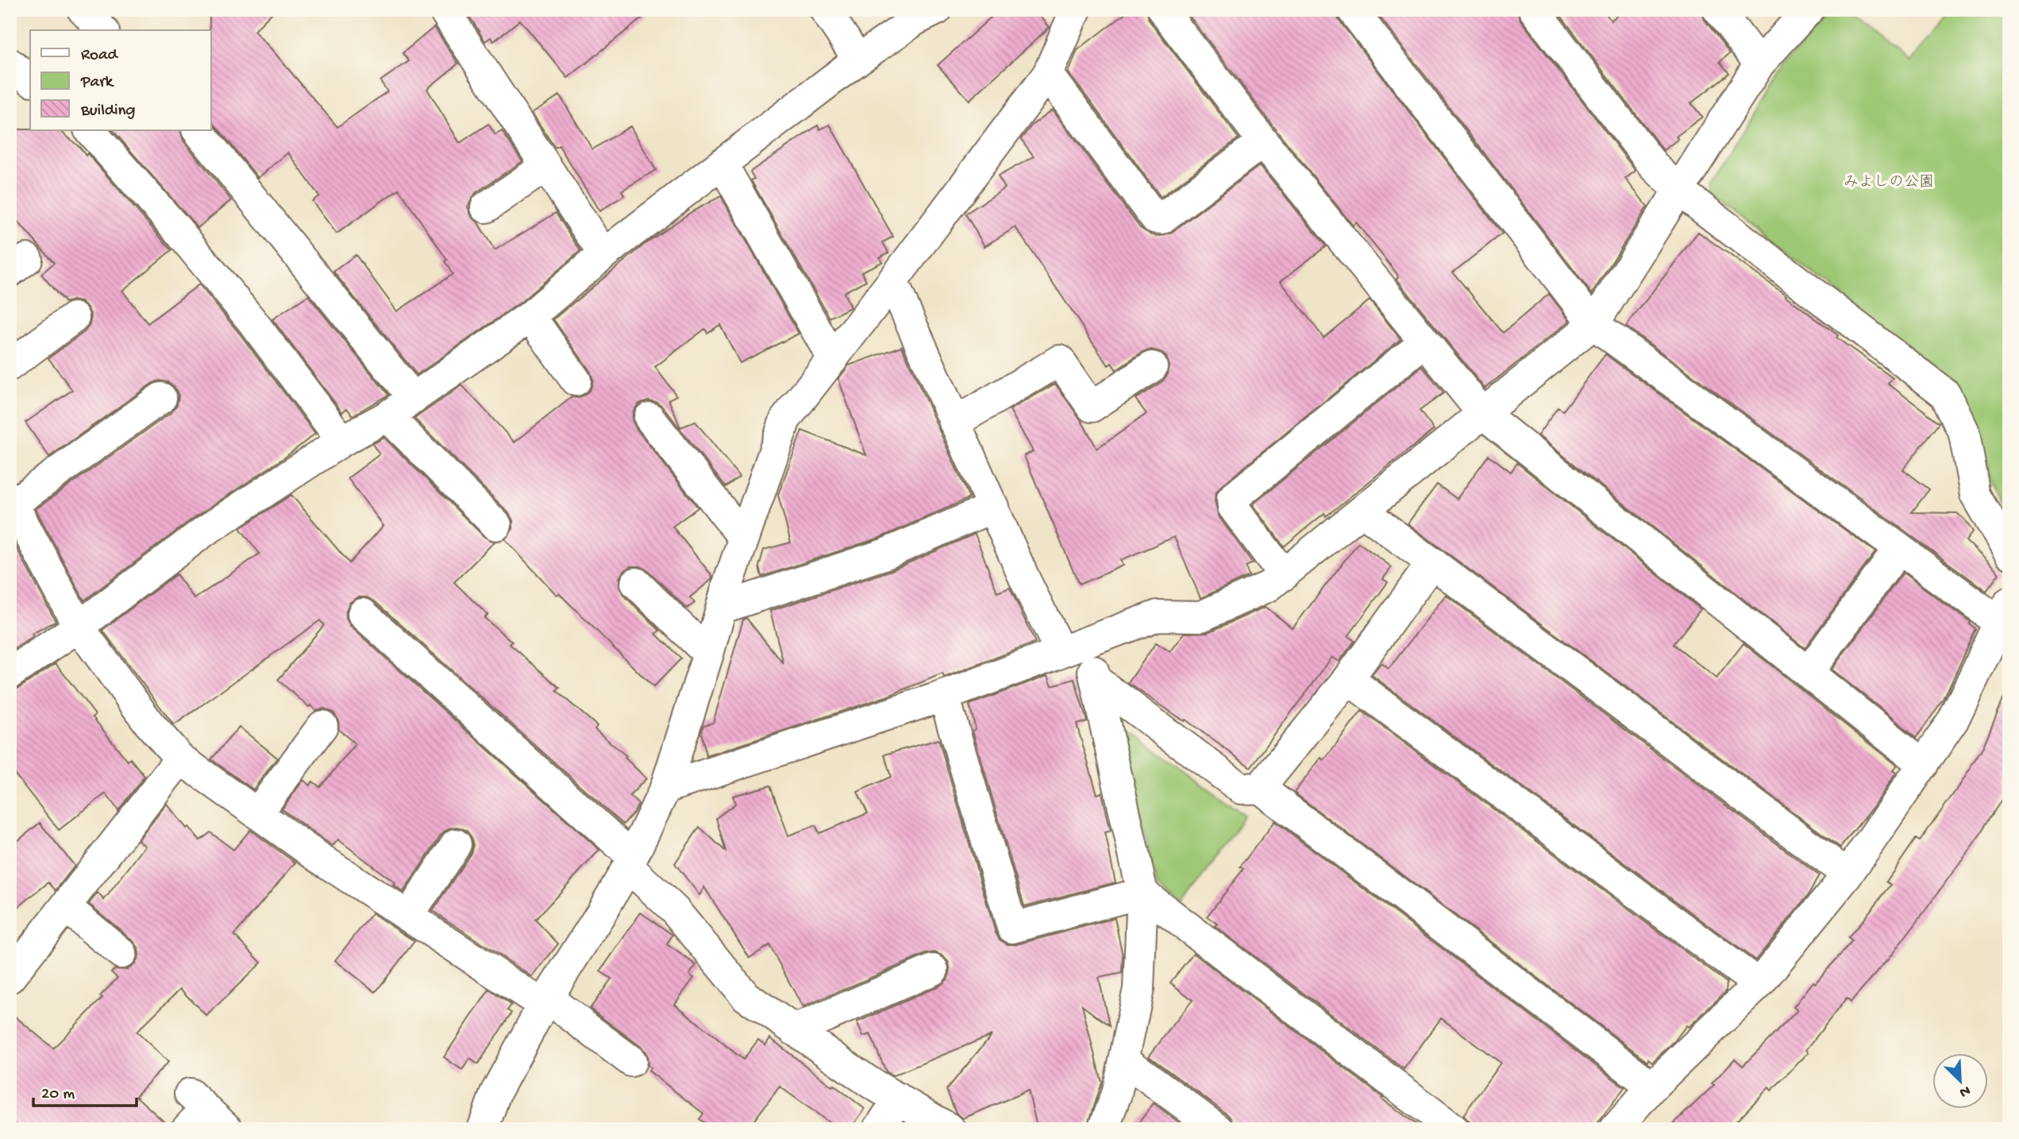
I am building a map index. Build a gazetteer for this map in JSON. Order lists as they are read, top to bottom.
{
  "parks": ["みよしの公園"],
  "legend": ["Road", "Park", "Building"],
  "scale_bar": "20 m",
  "north": "bottom right"
}
